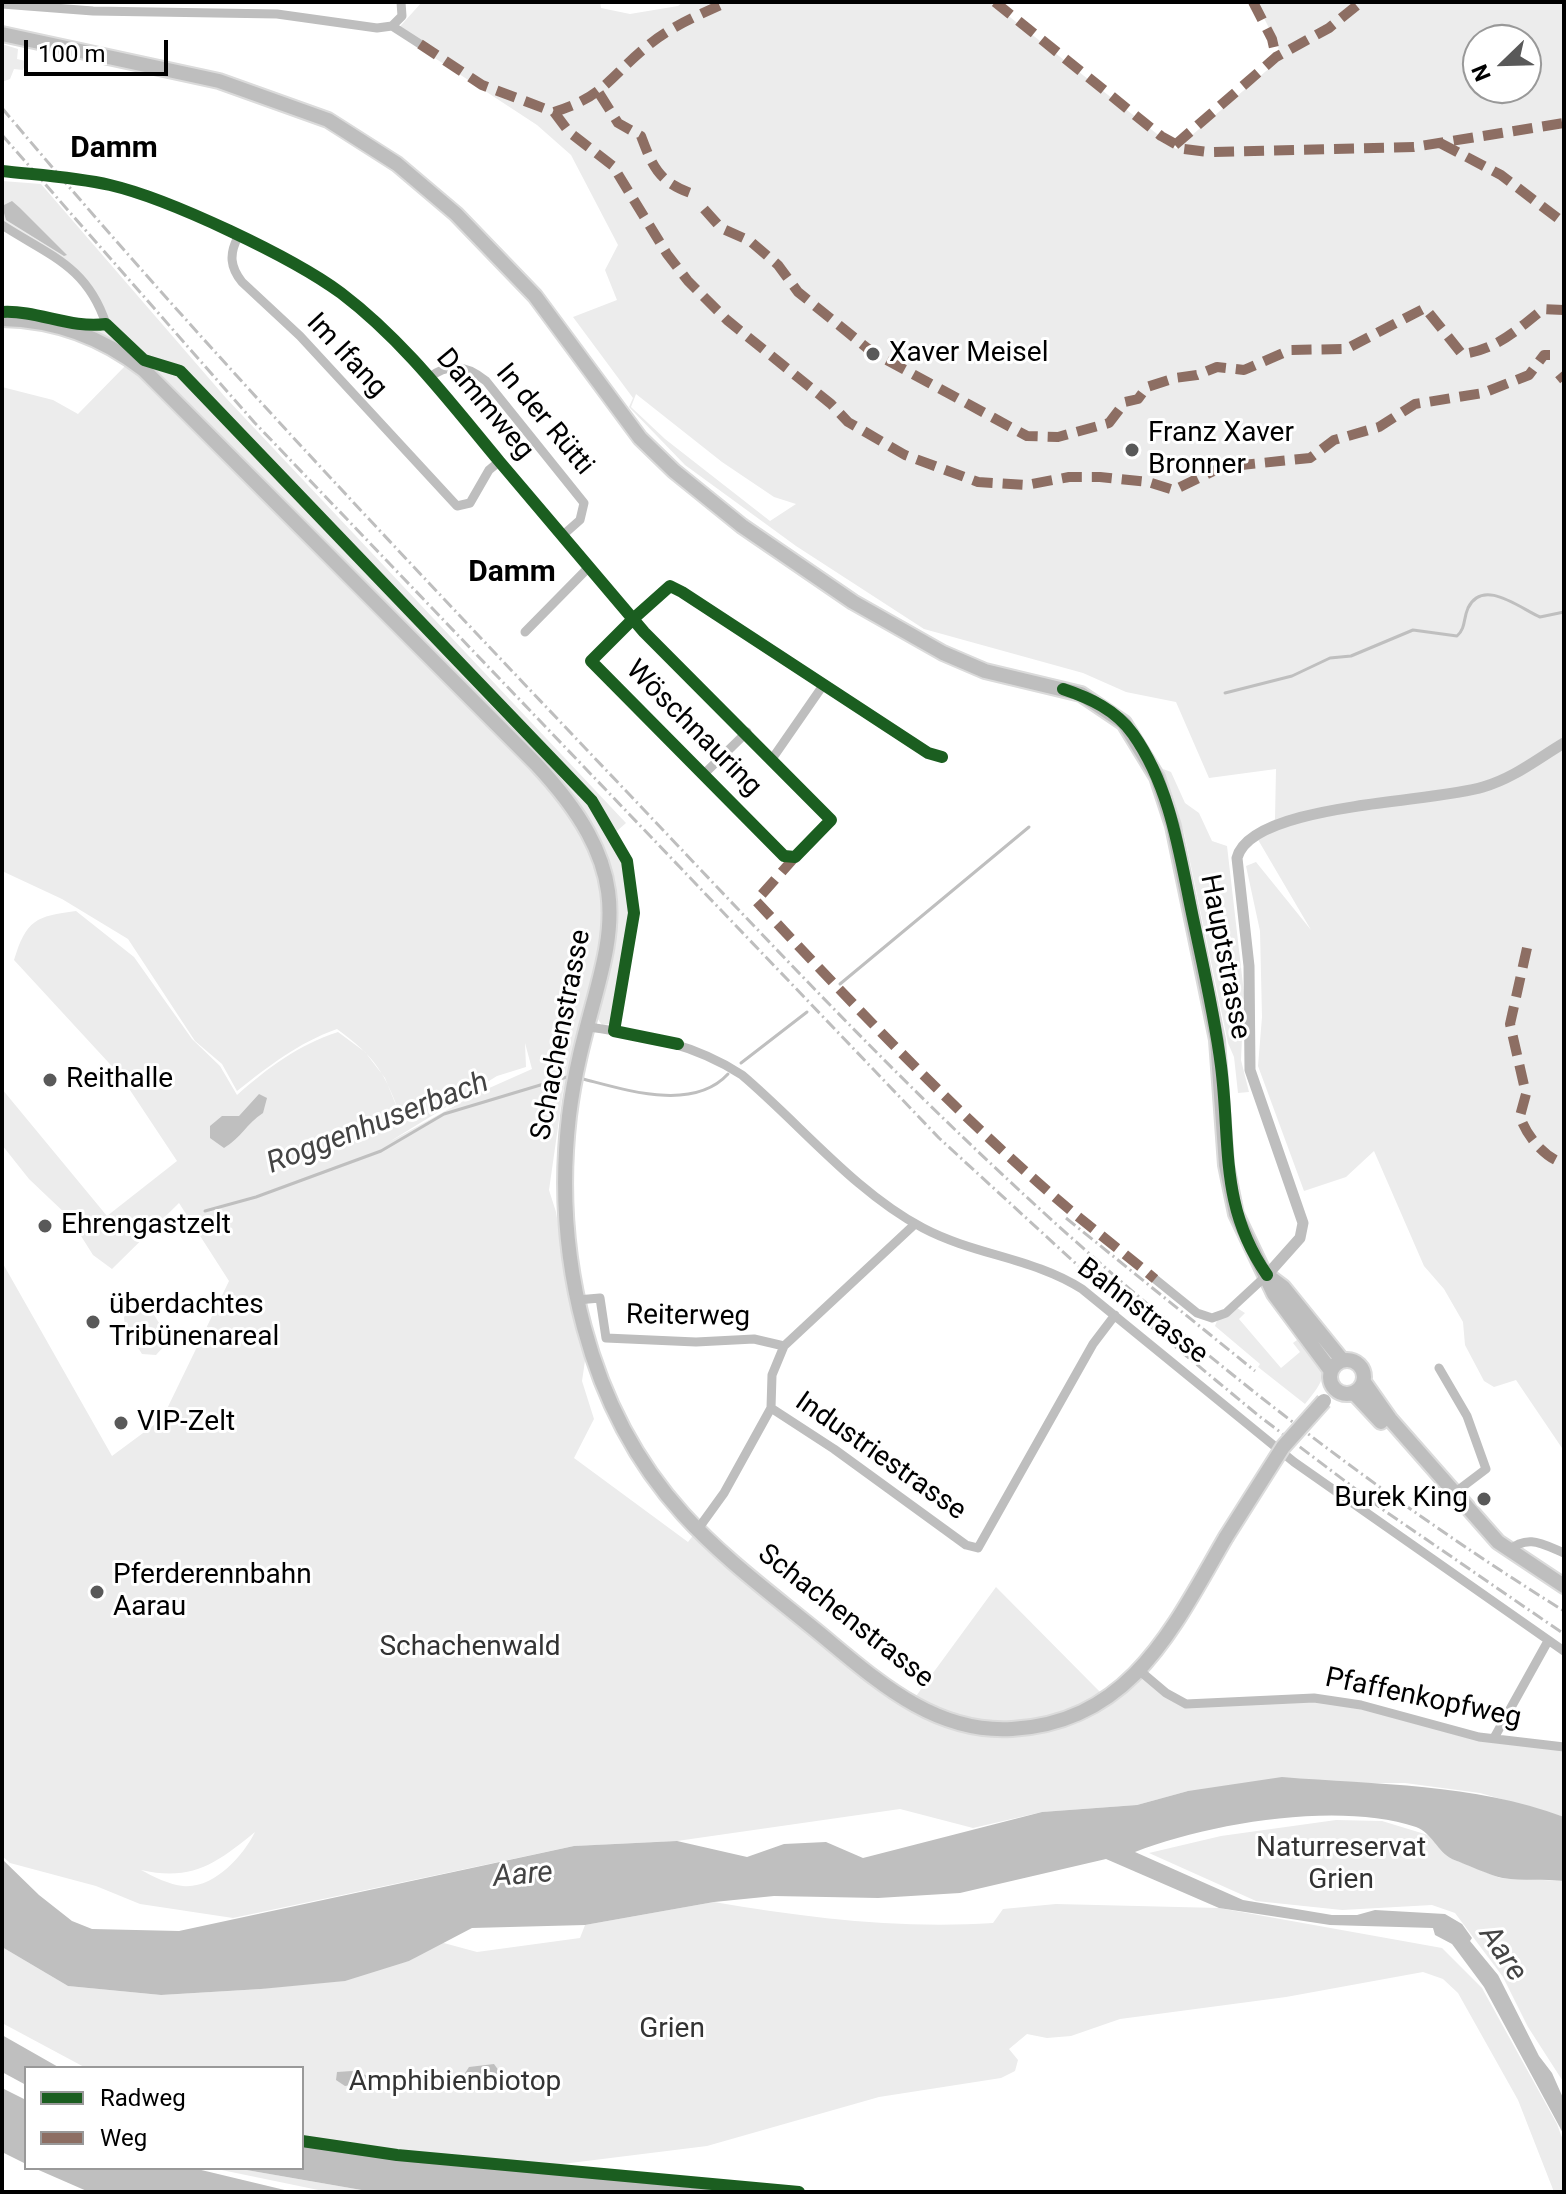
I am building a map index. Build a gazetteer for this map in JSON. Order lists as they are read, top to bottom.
{
  "streets": {
    "main road": ["Hauptstrasse", "Schachenstrasse"],
    "street": [
      "Im Ifang",
      "Dammweg",
      "In der Rütti",
      "Wöschnauring",
      "Bahnstrasse",
      "Reiterweg",
      "Industriestrasse",
      "Pfaffenkopfweg"
    ]
  },
  "crossings": [
    ["Im Ifang", "Dammweg"],
    ["Dammweg", "In der Rütti"],
    ["Dammweg", "Wöschnauring"],
    ["Schachenstrasse", "Bahnstrasse"],
    ["Schachenstrasse", "Reiterweg"],
    ["Schachenstrasse", "Industriestrasse"],
    ["Schachenstrasse", "Pfaffenkopfweg"],
    ["Bahnstrasse", "Industriestrasse"]
  ],
  "districts": ["Damm", "Damm"],
  "water": ["Roggenhuserbach", "Aare"],
  "parks": [
    "Schachenwald",
    "Naturreservat Grien",
    "Grien",
    "Amphibienbiotop"
  ],
  "places": [
    "Xaver Meisel",
    "Franz Xaver Bronner",
    "Reithalle",
    "Ehrengastzelt",
    "überdachtes Tribünenareal",
    "VIP-Zelt",
    "Burek King",
    "Pferderennbahn Aarau"
  ],
  "legend": ["Radweg", "Weg"],
  "scale_bar": "100 m",
  "north": "bottom left"
}
